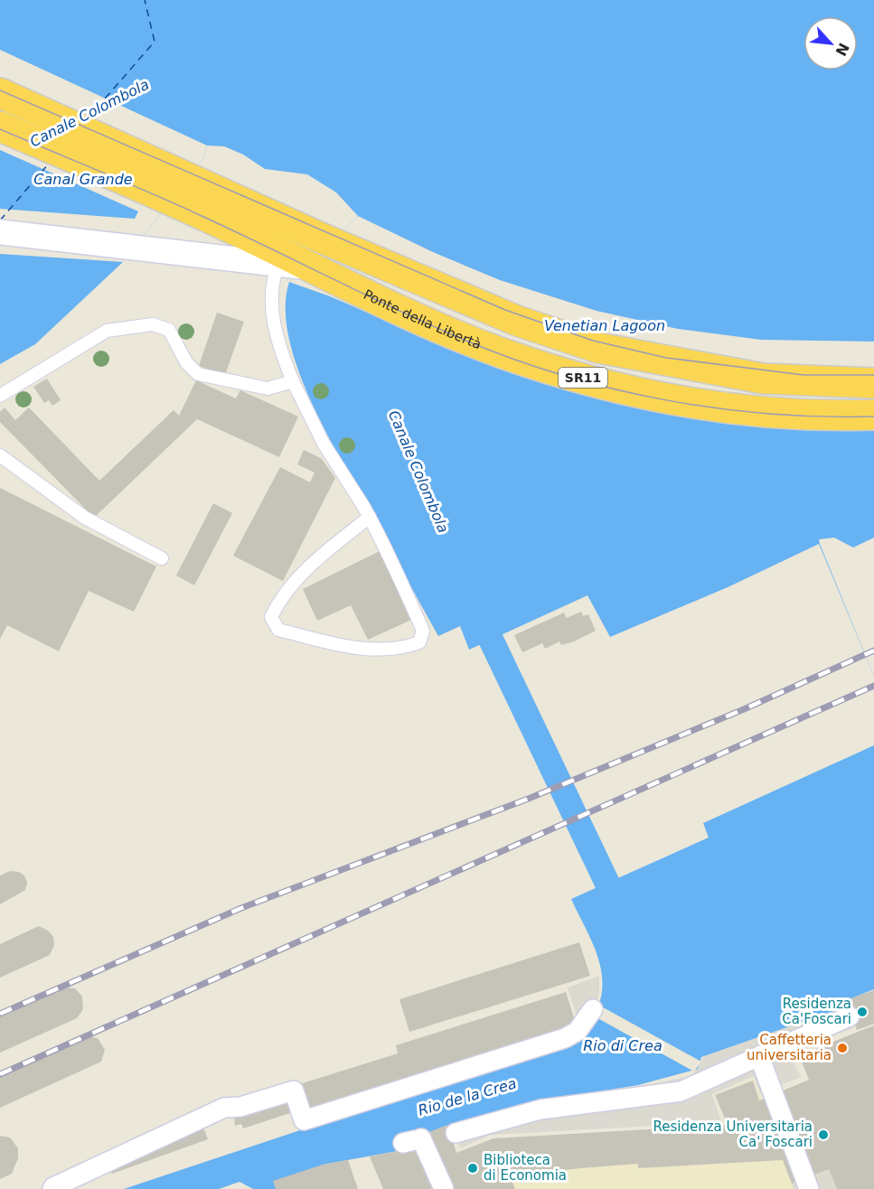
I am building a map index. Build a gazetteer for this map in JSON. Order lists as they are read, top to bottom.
{
  "streets": {
    "highway": ["Ponte della Libertà", "SR11"]
  },
  "water": [
    "Canale Colombola",
    "Canal Grande",
    "Venetian Lagoon",
    "Rio di Crea",
    "Rio de la Crea"
  ],
  "places": [
    "Residenza Ca'Foscari",
    "Caffetteria universitaria",
    "Residenza Universitaria Ca' Foscari",
    "Biblioteca di Economia"
  ],
  "north": "bottom right"
}
